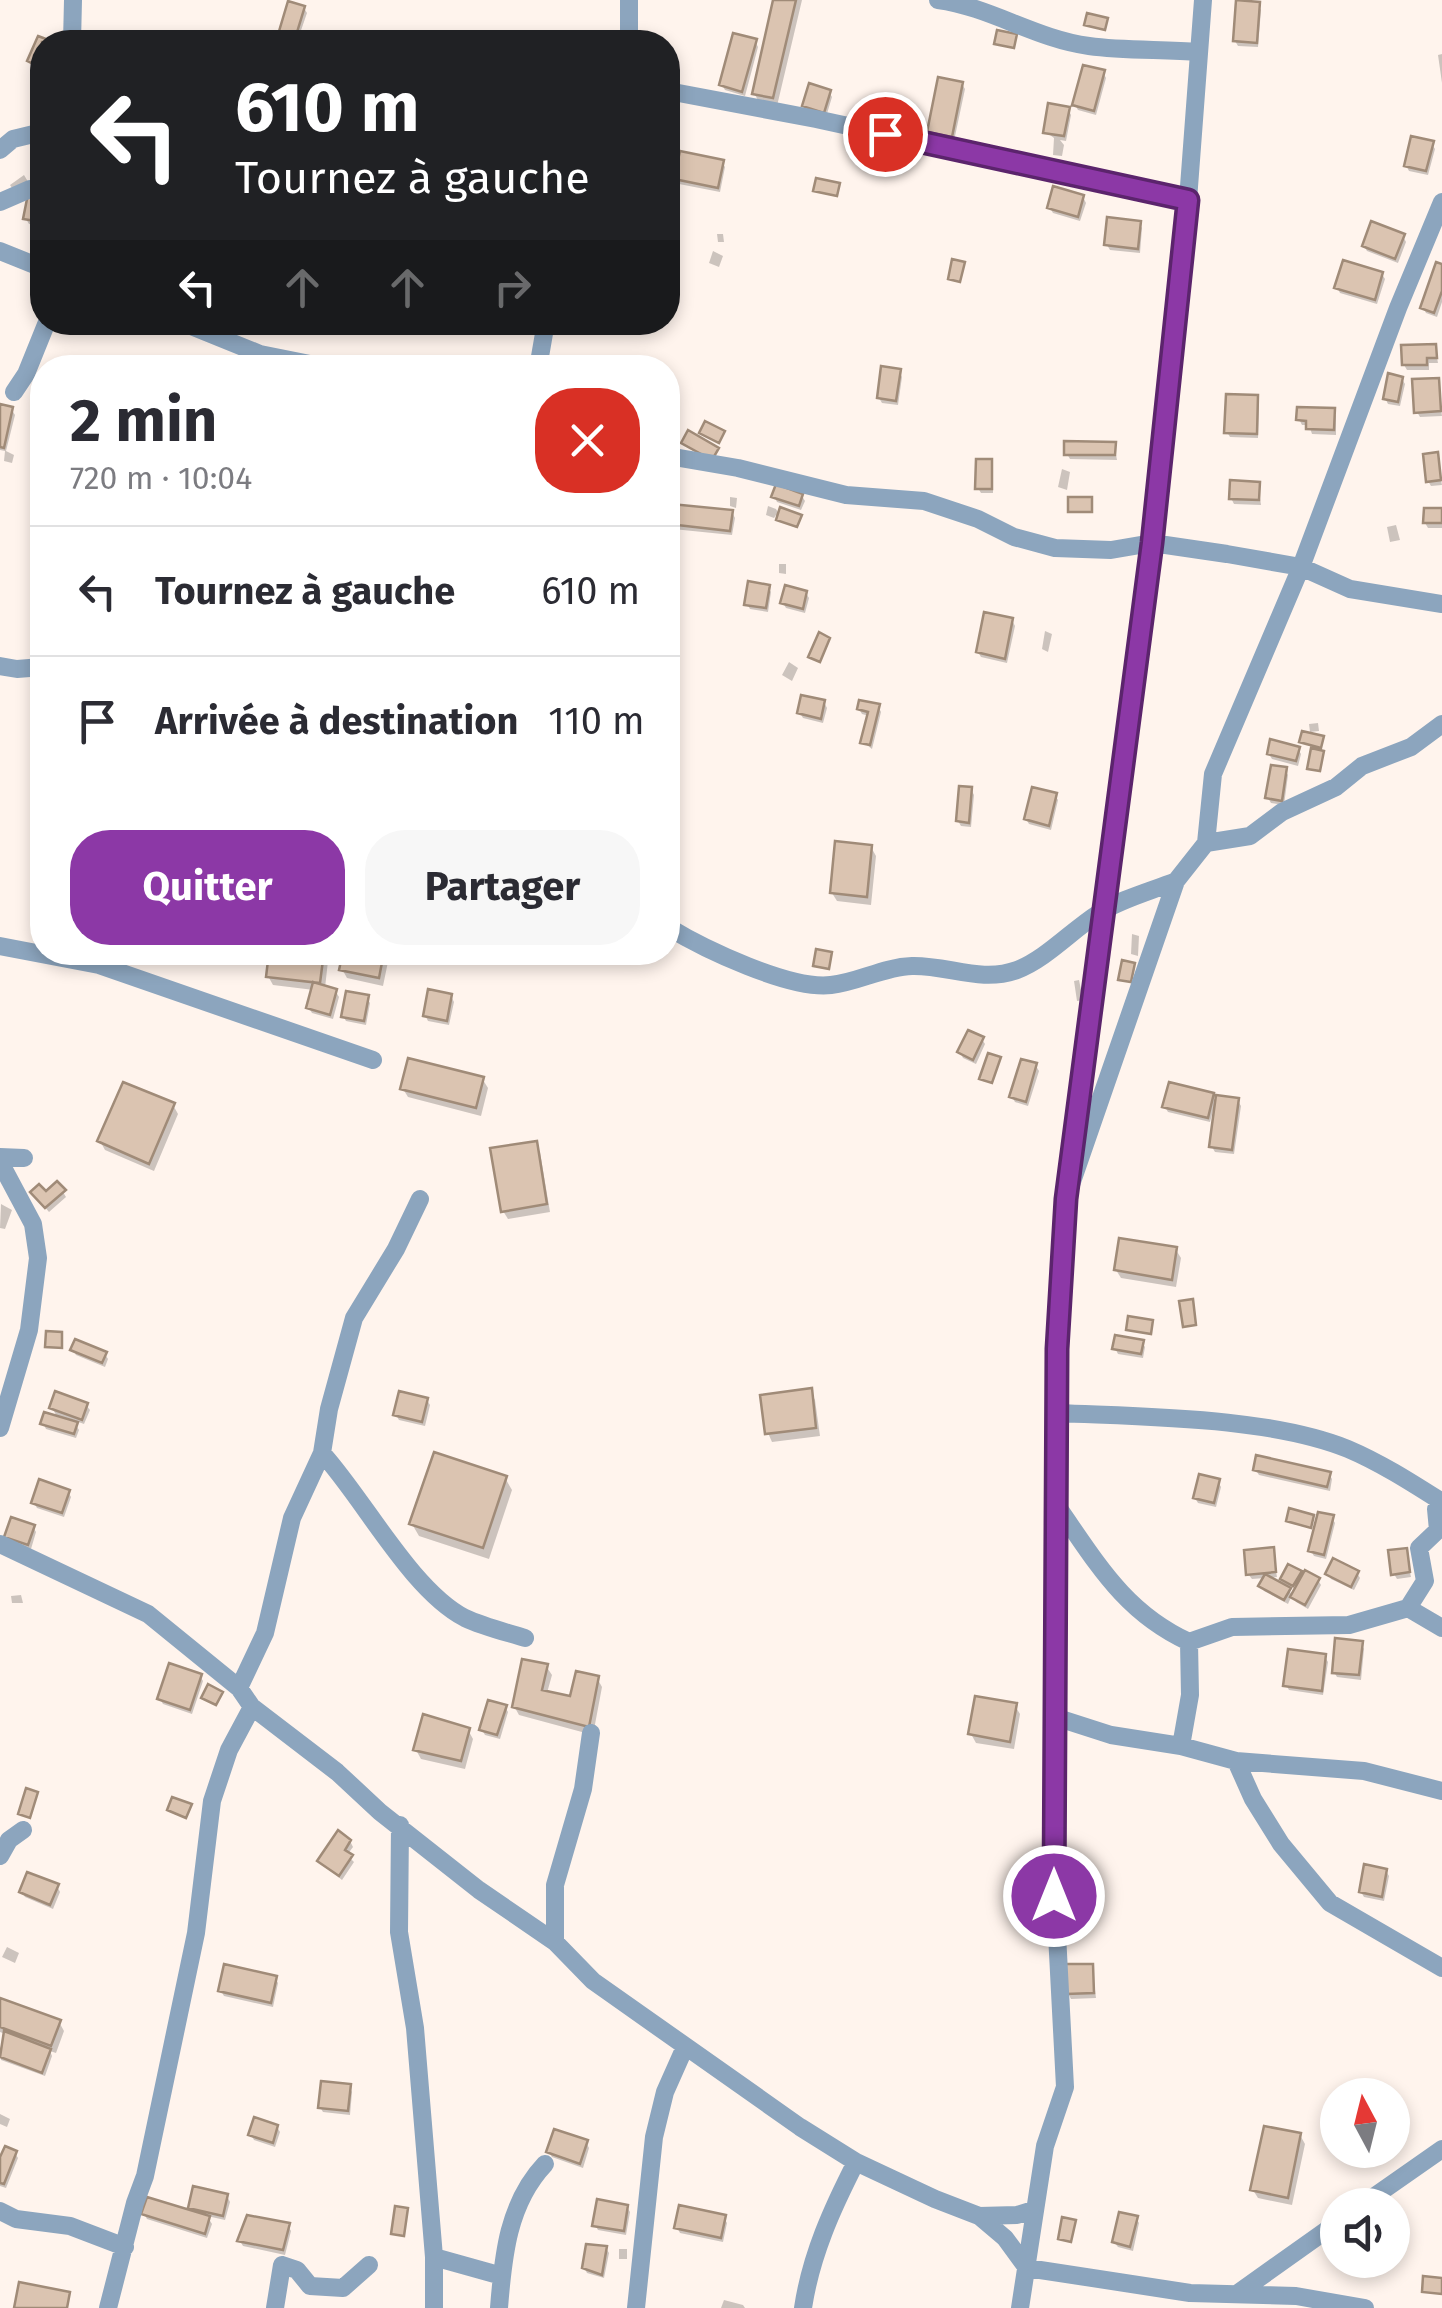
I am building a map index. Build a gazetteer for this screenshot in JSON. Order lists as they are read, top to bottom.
{
  "north": "top",
  "page": {
    "turn": ["610 m", "Tournez à gauche"],
    "heading": ["2 min", "720 m · 10:04"],
    "list": [
      {
        "name": "Tournez à gauche",
        "value": "610 m"
      },
      {
        "name": "Arrivée à destination",
        "value": "110 m"
      }
    ],
    "buttons": ["Quitter", "Partager"]
  }
}
